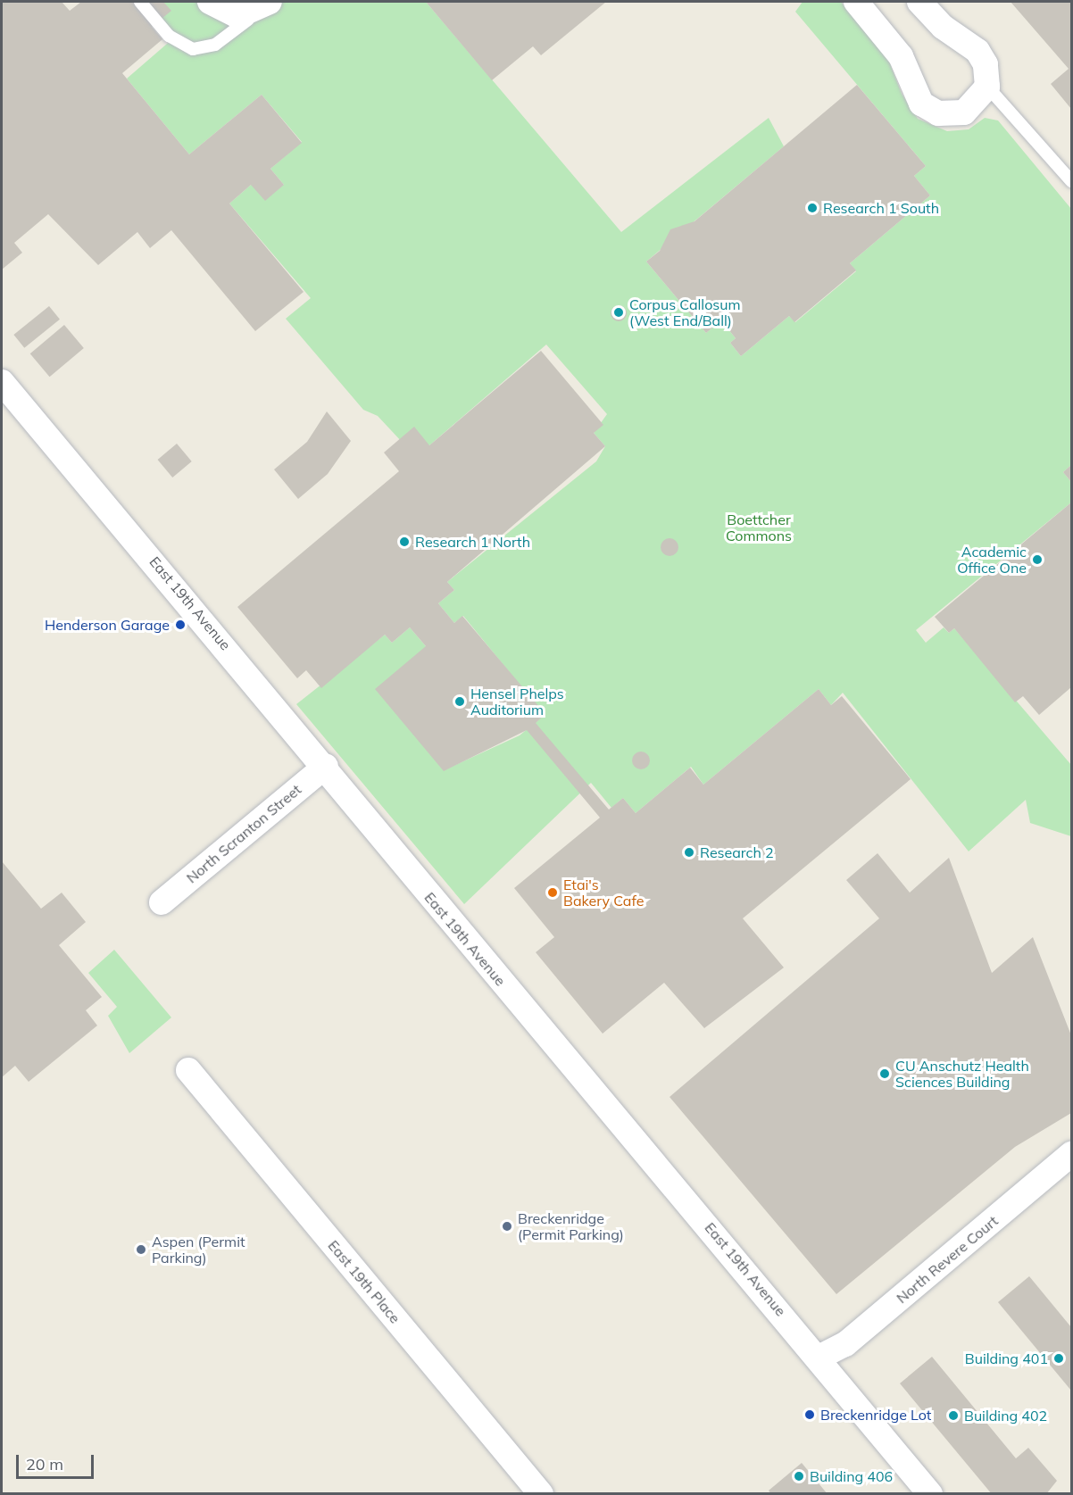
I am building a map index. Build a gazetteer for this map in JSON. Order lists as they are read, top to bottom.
{
  "streets": {
    "street": [
      "East 19th Avenue",
      "North Scranton Street",
      "North Revere Court",
      "East 19th Place"
    ]
  },
  "crossings": [
    ["East 19th Avenue", "North Scranton Street"],
    ["East 19th Avenue", "North Revere Court"]
  ],
  "parks": ["Boettcher Commons"],
  "places": [
    "Research 1 South",
    "Corpus Callosum (West End/Ball)",
    "Research 1 North",
    "Academic Office One",
    "Henderson Garage",
    "Hensel Phelps Auditorium",
    "Research 2",
    "Etai's Bakery Cafe",
    "CU Anschutz Health Sciences Building",
    "Breckenridge (Permit Parking)",
    "Aspen (Permit Parking)",
    "Building 401",
    "Breckenridge Lot",
    "Building 402",
    "Building 406"
  ],
  "scale_bar": "20 m"
}
